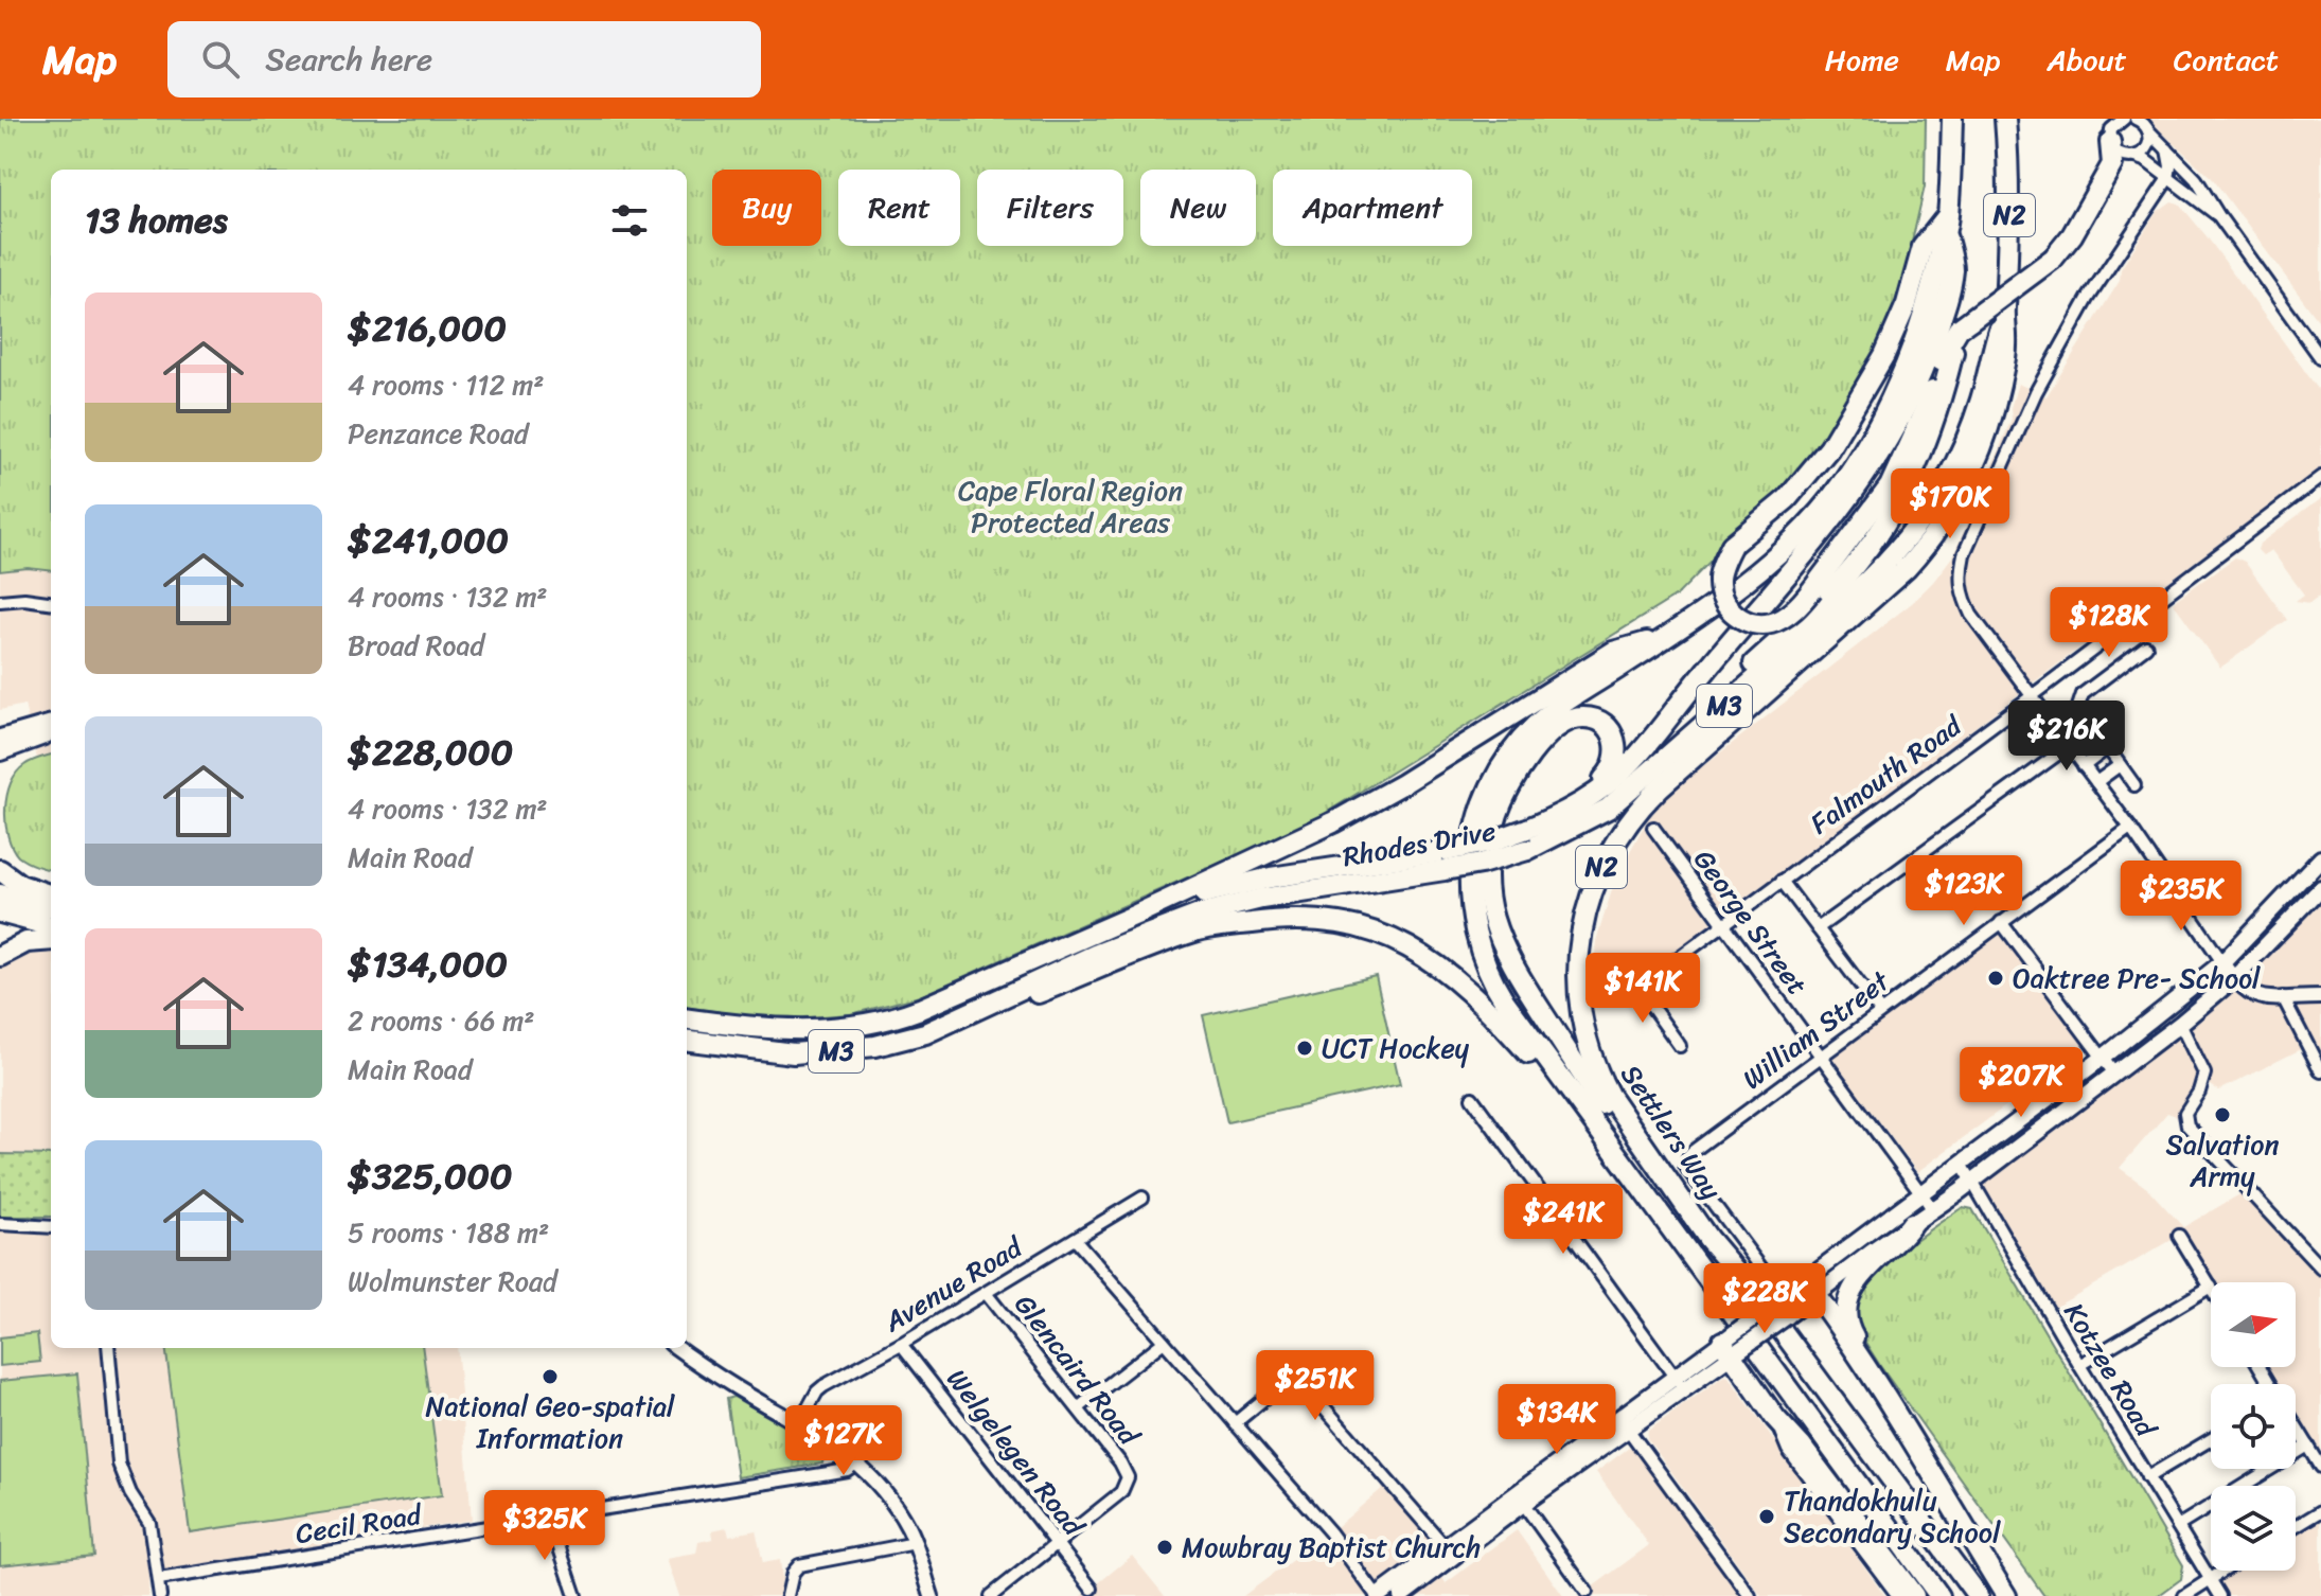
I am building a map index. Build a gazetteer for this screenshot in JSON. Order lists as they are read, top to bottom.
{
  "streets": {
    "highway": [
      "N2",
      "M3",
      "Rhodes Drive",
      "Settlers Way"
    ],
    "street": [
      "Falmouth Road",
      "George Street",
      "William Street",
      "Avenue Road",
      "Glencaird Road",
      "Kotzee Road",
      "Welgelegen Road",
      "Cecil Road"
    ]
  },
  "crossings": [
    ["N2", "Rhodes Drive"],
    ["N2", "Settlers Way"],
    ["M3", "Rhodes Drive"],
    ["Falmouth Road", "George Street"],
    ["Rhodes Drive", "Settlers Way"],
    ["George Street", "William Street"],
    ["Avenue Road", "Glencaird Road"],
    ["Avenue Road", "Welgelegen Road"],
    ["Glencaird Road", "Welgelegen Road"]
  ],
  "parks": ["Cape Floral Region Protected Areas"],
  "places": [
    "Oaktree Pre- School",
    "UCT Hockey",
    "Salvation Army",
    "National Geo-spatial Information",
    "Thandokhulu Secondary School",
    "Mowbray Baptist Church"
  ],
  "north": "right",
  "page": {
    "header": "Map",
    "search": "Search here",
    "nav": [
      "Home",
      "Map",
      "About",
      "Contact"
    ],
    "chip": [
      "Buy",
      "Rent",
      "Filters",
      "New",
      "Apartment"
    ],
    "heading": "13 homes",
    "list": [
      {
        "name": "$216,000",
        "note": "4 rooms · 112 m² · Penzance Road"
      },
      {
        "name": "$241,000",
        "note": "4 rooms · 132 m² · Broad Road"
      },
      {
        "name": "$228,000",
        "note": "4 rooms · 132 m² · Main Road"
      },
      {
        "name": "$134,000",
        "note": "2 rooms · 66 m² · Main Road"
      },
      {
        "name": "$325,000",
        "note": "5 rooms · 188 m² · Wolmunster Road"
      }
    ],
    "price": [
      "$170K",
      "$128K",
      "$216K",
      "$123K",
      "$235K",
      "$141K",
      "$207K",
      "$241K",
      "$228K",
      "$251K",
      "$134K",
      "$127K",
      "$325K"
    ]
  }
}
